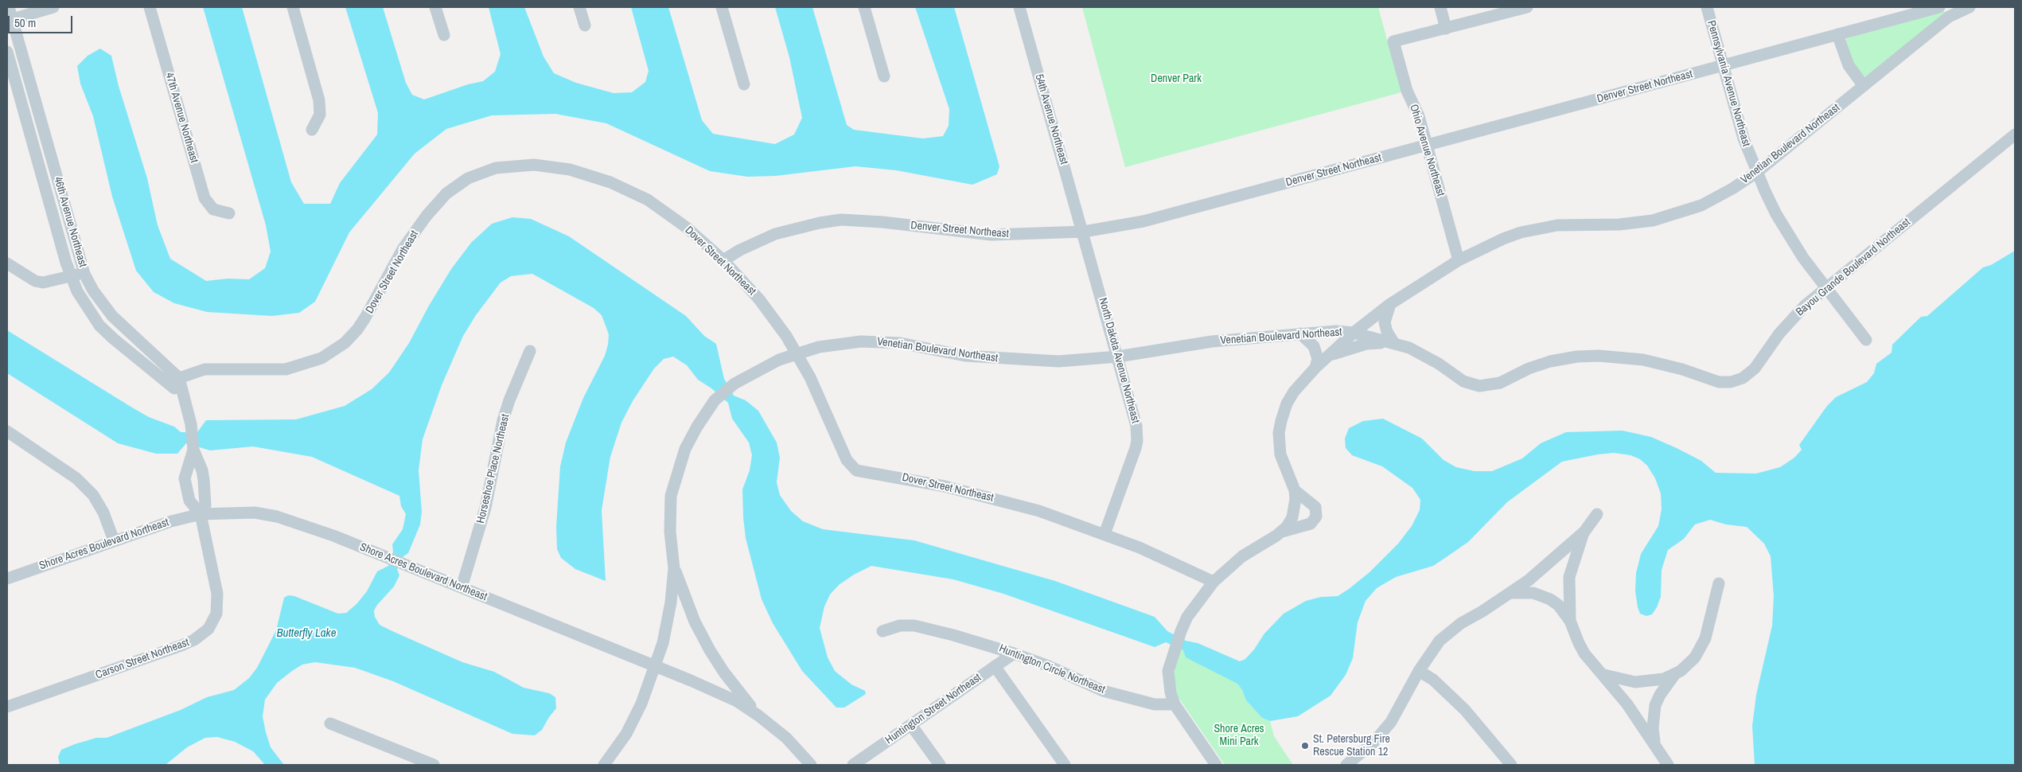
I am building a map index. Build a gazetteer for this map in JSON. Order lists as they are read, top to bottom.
{
  "streets": {
    "street": [
      "Pennsylvania Avenue Northeast",
      "Denver Street Northeast",
      "47th Avenue Northeast",
      "54th Avenue Northeast",
      "Venetian Boulevard Northeast",
      "Ohio Avenue Northeast",
      "46th Avenue Northeast",
      "Dover Street Northeast",
      "Bayou Grande Boulevard Northeast",
      "North Dakota Avenue Northeast",
      "Horseshoe Place Northeast",
      "Shore Acres Boulevard Northeast",
      "Carson Street Northeast",
      "Huntington Circle Northeast",
      "Huntington Street Northeast"
    ]
  },
  "crossings": [
    ["Pennsylvania Avenue Northeast", "Denver Street Northeast"],
    ["Pennsylvania Avenue Northeast", "Venetian Boulevard Northeast"],
    ["Pennsylvania Avenue Northeast", "Bayou Grande Boulevard Northeast"],
    ["Denver Street Northeast", "54th Avenue Northeast"],
    ["Denver Street Northeast", "Ohio Avenue Northeast"],
    ["Denver Street Northeast", "Dover Street Northeast"],
    ["Denver Street Northeast", "North Dakota Avenue Northeast"],
    ["54th Avenue Northeast", "North Dakota Avenue Northeast"],
    ["Venetian Boulevard Northeast", "Ohio Avenue Northeast"],
    ["Venetian Boulevard Northeast", "Dover Street Northeast"],
    ["Venetian Boulevard Northeast", "Bayou Grande Boulevard Northeast"],
    ["Venetian Boulevard Northeast", "North Dakota Avenue Northeast"],
    ["Venetian Boulevard Northeast", "Shore Acres Boulevard Northeast"],
    ["46th Avenue Northeast", "Dover Street Northeast"],
    ["46th Avenue Northeast", "Shore Acres Boulevard Northeast"],
    ["46th Avenue Northeast", "Carson Street Northeast"],
    ["Dover Street Northeast", "North Dakota Avenue Northeast"],
    ["Horseshoe Place Northeast", "Shore Acres Boulevard Northeast"],
    ["Shore Acres Boulevard Northeast", "Carson Street Northeast"],
    ["Huntington Circle Northeast", "Huntington Street Northeast"]
  ],
  "water": ["Butterfly Lake"],
  "parks": ["Denver Park", "Shore Acres Mini Park"],
  "places": ["St. Petersburg Fire Rescue Station 12"],
  "scale_bar": "50 m"
}
